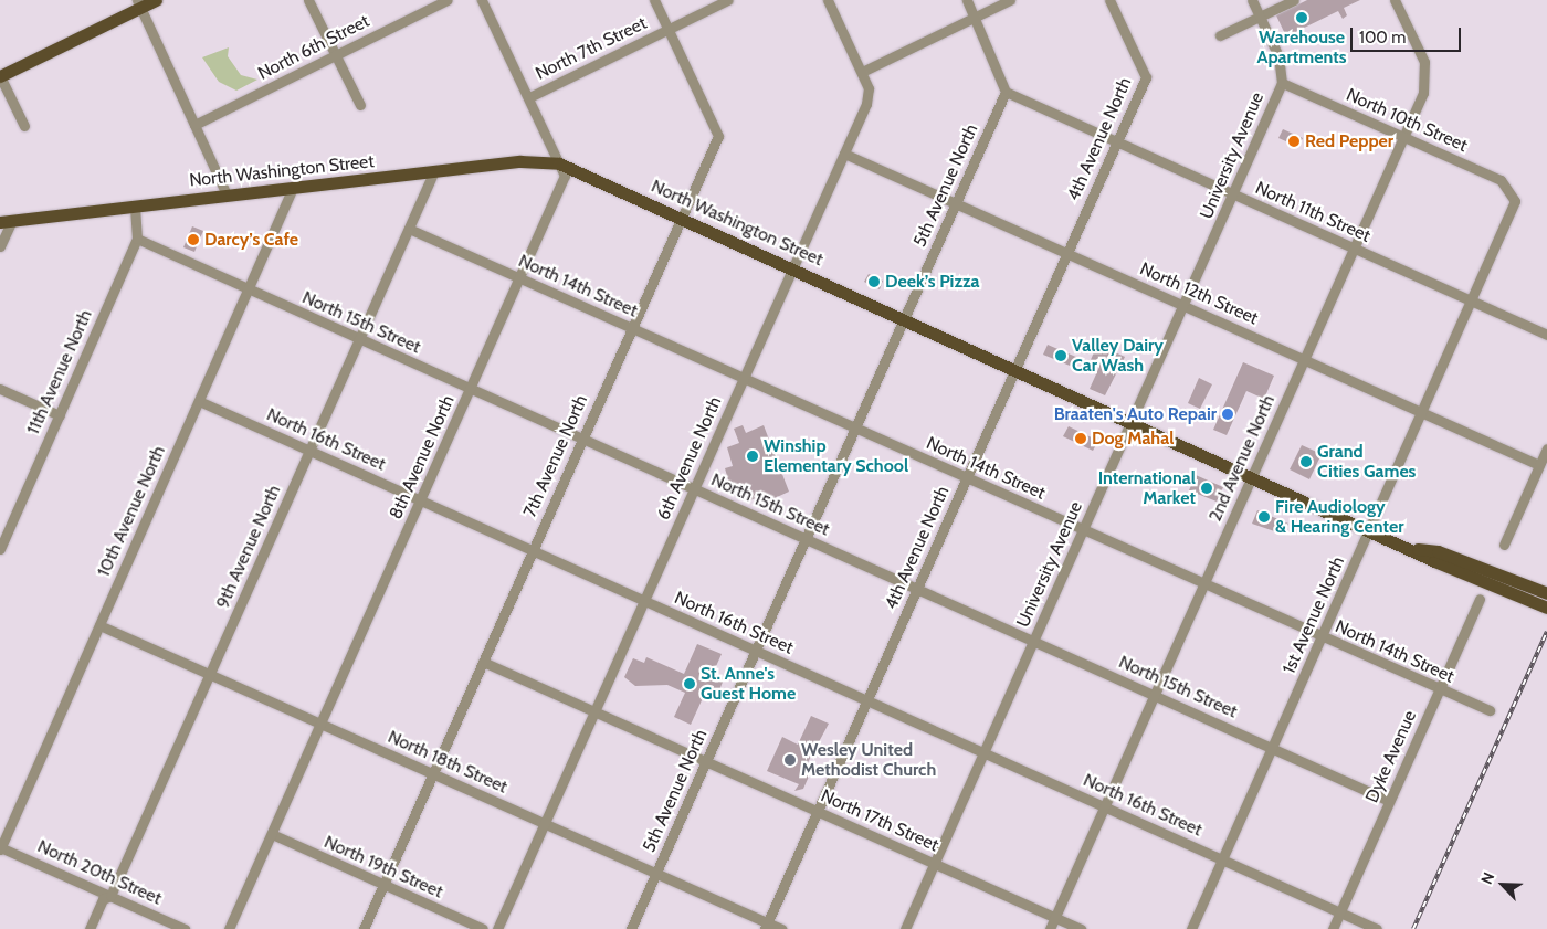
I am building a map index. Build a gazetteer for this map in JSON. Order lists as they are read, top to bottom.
{
  "streets": {
    "main road": ["North Washington Street"],
    "street": [
      "North 6th Street",
      "North 7th Street",
      "North 10th Street",
      "4th Avenue North",
      "University Avenue",
      "5th Avenue North",
      "North 11th Street",
      "North 14th Street",
      "North 12th Street",
      "North 15th Street",
      "11th Avenue North",
      "North 16th Street",
      "7th Avenue North",
      "8th Avenue North",
      "6th Avenue North",
      "2nd Avenue North",
      "10th Avenue North",
      "9th Avenue North",
      "1st Avenue North",
      "Dyke Avenue",
      "North 18th Street",
      "North 17th Street",
      "North 19th Street",
      "North 20th Street"
    ]
  },
  "crossings": [
    ["North 7th Street", "7th Avenue North"],
    ["North 7th Street", "8th Avenue North"],
    ["North 10th Street", "University Avenue"],
    ["North 10th Street", "2nd Avenue North"],
    ["North 10th Street", "1st Avenue North"],
    ["4th Avenue North", "North Washington Street"],
    ["4th Avenue North", "North 11th Street"],
    ["4th Avenue North", "North 14th Street"],
    ["4th Avenue North", "North 12th Street"],
    ["4th Avenue North", "North 15th Street"],
    ["4th Avenue North", "North 16th Street"],
    ["4th Avenue North", "North 18th Street"],
    ["4th Avenue North", "North 17th Street"],
    ["University Avenue", "North Washington Street"],
    ["University Avenue", "North 11th Street"],
    ["University Avenue", "North 14th Street"],
    ["University Avenue", "North 12th Street"],
    ["University Avenue", "North 15th Street"],
    ["University Avenue", "North 16th Street"],
    ["University Avenue", "North 17th Street"],
    ["North Washington Street", "5th Avenue North"],
    ["North Washington Street", "11th Avenue North"],
    ["North Washington Street", "7th Avenue North"],
    ["North Washington Street", "8th Avenue North"],
    ["North Washington Street", "6th Avenue North"],
    ["North Washington Street", "2nd Avenue North"],
    ["North Washington Street", "10th Avenue North"],
    ["North Washington Street", "9th Avenue North"],
    ["North Washington Street", "1st Avenue North"],
    ["5th Avenue North", "North 11th Street"],
    ["5th Avenue North", "North 14th Street"],
    ["5th Avenue North", "North 12th Street"],
    ["5th Avenue North", "North 15th Street"],
    ["5th Avenue North", "North 16th Street"],
    ["5th Avenue North", "North 18th Street"],
    ["5th Avenue North", "North 17th Street"],
    ["North 11th Street", "2nd Avenue North"],
    ["North 11th Street", "1st Avenue North"],
    ["North 14th Street", "7th Avenue North"],
    ["North 14th Street", "8th Avenue North"],
    ["North 14th Street", "6th Avenue North"],
    ["North 14th Street", "2nd Avenue North"],
    ["North 14th Street", "9th Avenue North"],
    ["North 14th Street", "1st Avenue North"],
    ["North 14th Street", "Dyke Avenue"],
    ["North 12th Street", "6th Avenue North"],
    ["North 12th Street", "2nd Avenue North"],
    ["North 12th Street", "1st Avenue North"],
    ["North 15th Street", "11th Avenue North"],
    ["North 15th Street", "7th Avenue North"],
    ["North 15th Street", "8th Avenue North"],
    ["North 15th Street", "6th Avenue North"],
    ["North 15th Street", "2nd Avenue North"],
    ["North 15th Street", "10th Avenue North"],
    ["North 15th Street", "9th Avenue North"],
    ["North 15th Street", "1st Avenue North"],
    ["North 15th Street", "Dyke Avenue"],
    ["North 16th Street", "7th Avenue North"],
    ["North 16th Street", "8th Avenue North"],
    ["North 16th Street", "6th Avenue North"],
    ["North 16th Street", "2nd Avenue North"],
    ["North 16th Street", "10th Avenue North"],
    ["North 16th Street", "9th Avenue North"],
    ["North 16th Street", "1st Avenue North"],
    ["North 16th Street", "Dyke Avenue"],
    ["7th Avenue North", "North 18th Street"],
    ["7th Avenue North", "North 17th Street"],
    ["7th Avenue North", "North 19th Street"],
    ["8th Avenue North", "North 18th Street"],
    ["8th Avenue North", "North 19th Street"],
    ["6th Avenue North", "North 18th Street"],
    ["6th Avenue North", "North 17th Street"],
    ["2nd Avenue North", "North 17th Street"],
    ["10th Avenue North", "North 18th Street"],
    ["10th Avenue North", "North 20th Street"],
    ["9th Avenue North", "North 18th Street"],
    ["9th Avenue North", "North 20th Street"]
  ],
  "places": [
    "Warehouse Apartments",
    "Red Pepper",
    "Darcy’s Cafe",
    "Deek’s Pizza",
    "Valley Dairy Car Wash",
    "Braaten's Auto Repair",
    "Dog Mahal",
    "Winship Elementary School",
    "Grand Cities Games",
    "International Market",
    "Fire Audiology & Hearing Center",
    "St. Anne's Guest Home",
    "Wesley United Methodist Church"
  ],
  "scale_bar": "100 m",
  "north": "top left"
}
